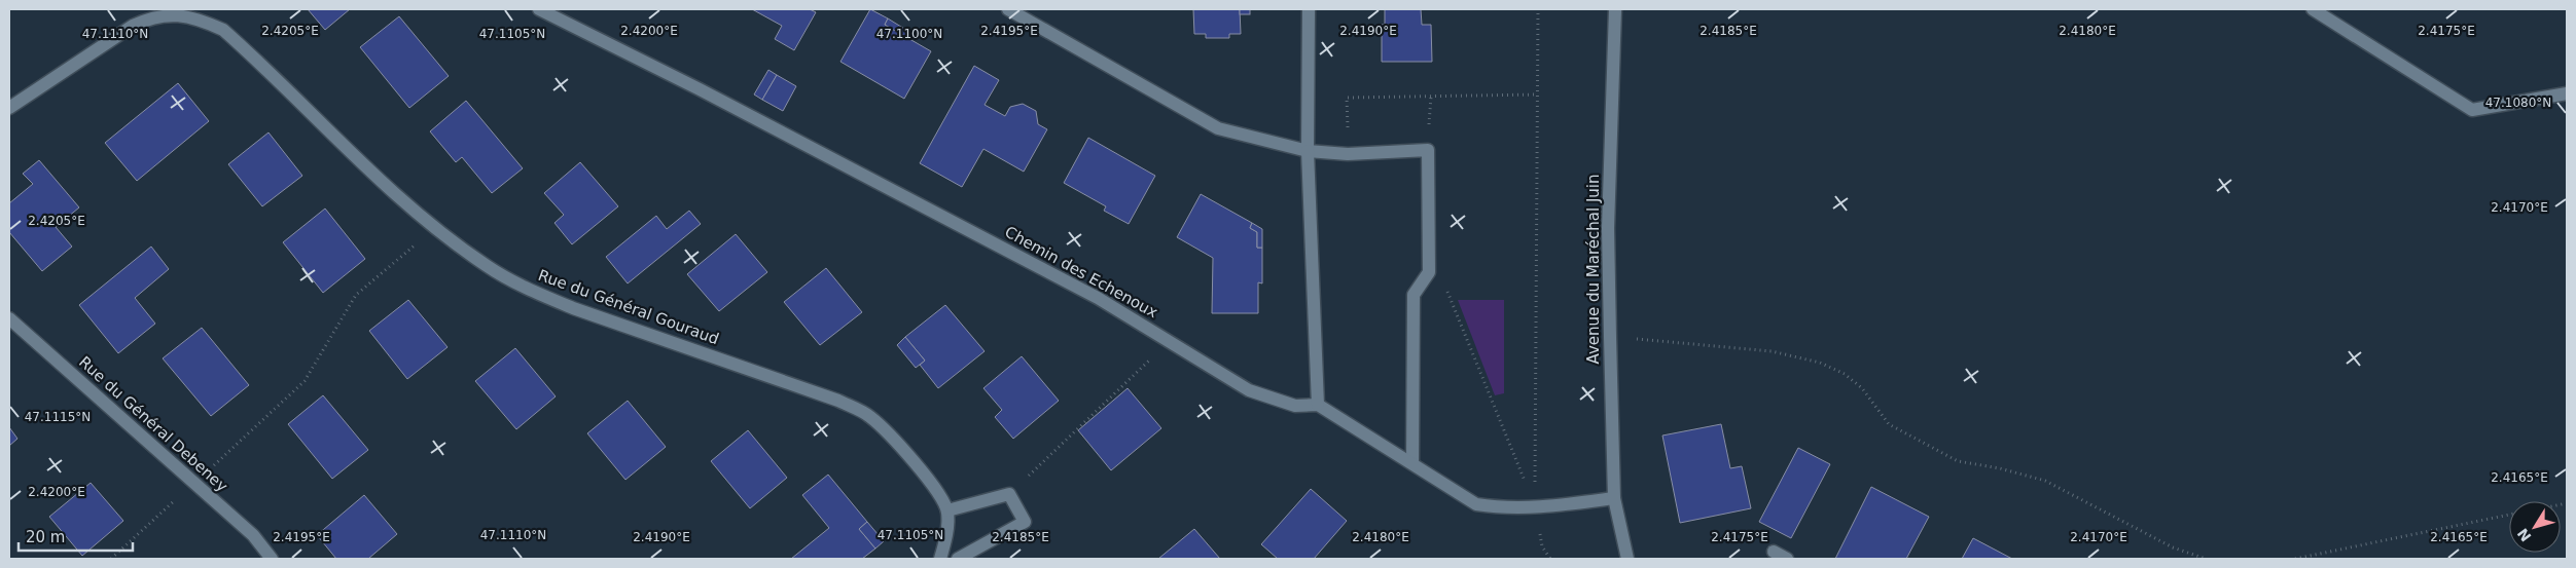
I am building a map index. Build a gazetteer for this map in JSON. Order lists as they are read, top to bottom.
{
  "streets": {
    "street": [
      "Avenue du Maréchal Juin",
      "Chemin des Echenoux",
      "Rue du Général Gouraud",
      "Rue du Général Debeney"
    ]
  },
  "scale_bar": "20 m",
  "north": "bottom left",
  "coordinates": [
    "2.4205°E",
    "2.4195°E",
    "2.4200°E",
    "2.4190°E",
    "2.4185°E",
    "2.4180°E",
    "2.4175°E",
    "47.1110°N",
    "47.1105°N",
    "47.1100°N",
    "47.1080°N",
    "2.4170°E",
    "47.1115°N",
    "2.4165°E"
  ]
}
